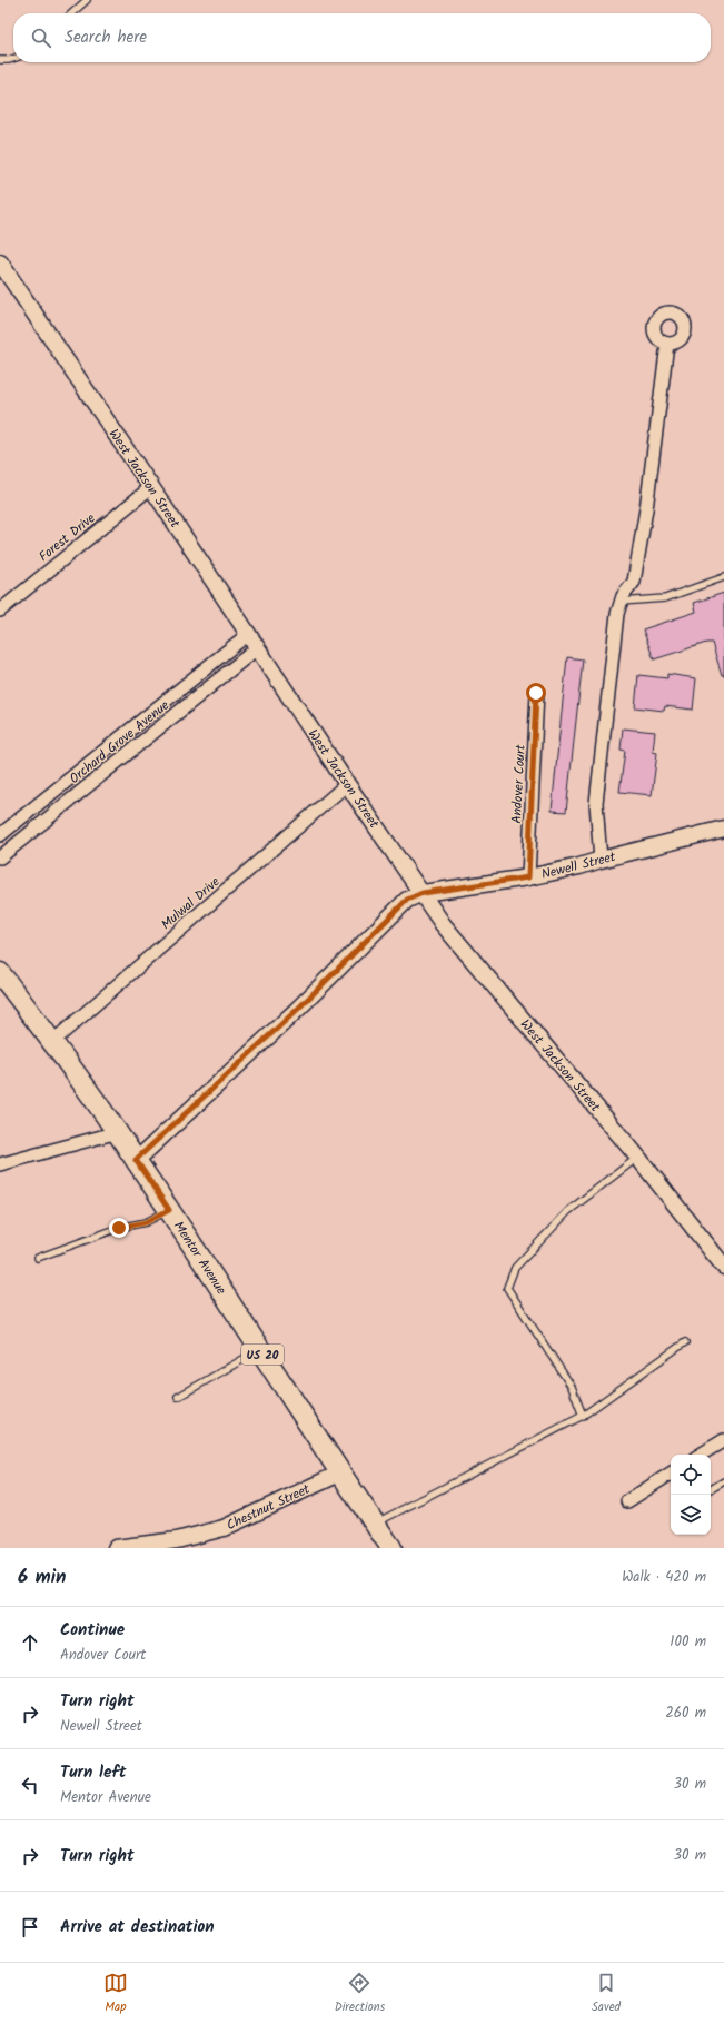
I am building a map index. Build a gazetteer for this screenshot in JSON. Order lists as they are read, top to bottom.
{
  "streets": {
    "main road": ["Mentor Avenue", "US 20"],
    "street": [
      "West Jackson Street",
      "Forest Drive",
      "Orchard Grove Avenue",
      "Andover Court",
      "Newell Street",
      "Mulwal Drive",
      "Chestnut Street"
    ]
  },
  "crossings": [
    ["West Jackson Street", "Forest Drive"],
    ["West Jackson Street", "Orchard Grove Avenue"],
    ["West Jackson Street", "Newell Street"],
    ["West Jackson Street", "Mulwal Drive"],
    ["Andover Court", "Newell Street"],
    ["Newell Street", "Mentor Avenue"],
    ["Mulwal Drive", "Mentor Avenue"],
    ["Mentor Avenue", "Chestnut Street"]
  ],
  "page": {
    "search": "Search here",
    "heading": ["6 min", "Walk · 420 m"],
    "list": [
      ["Continue", "Andover Court", "100 m"],
      ["Turn right", "Newell Street", "260 m"],
      ["Turn left", "Mentor Avenue", "30 m"],
      ["Turn right", "30 m"],
      "Arrive at destination"
    ],
    "nav": ["Map", "Directions", "Saved"]
  }
}
